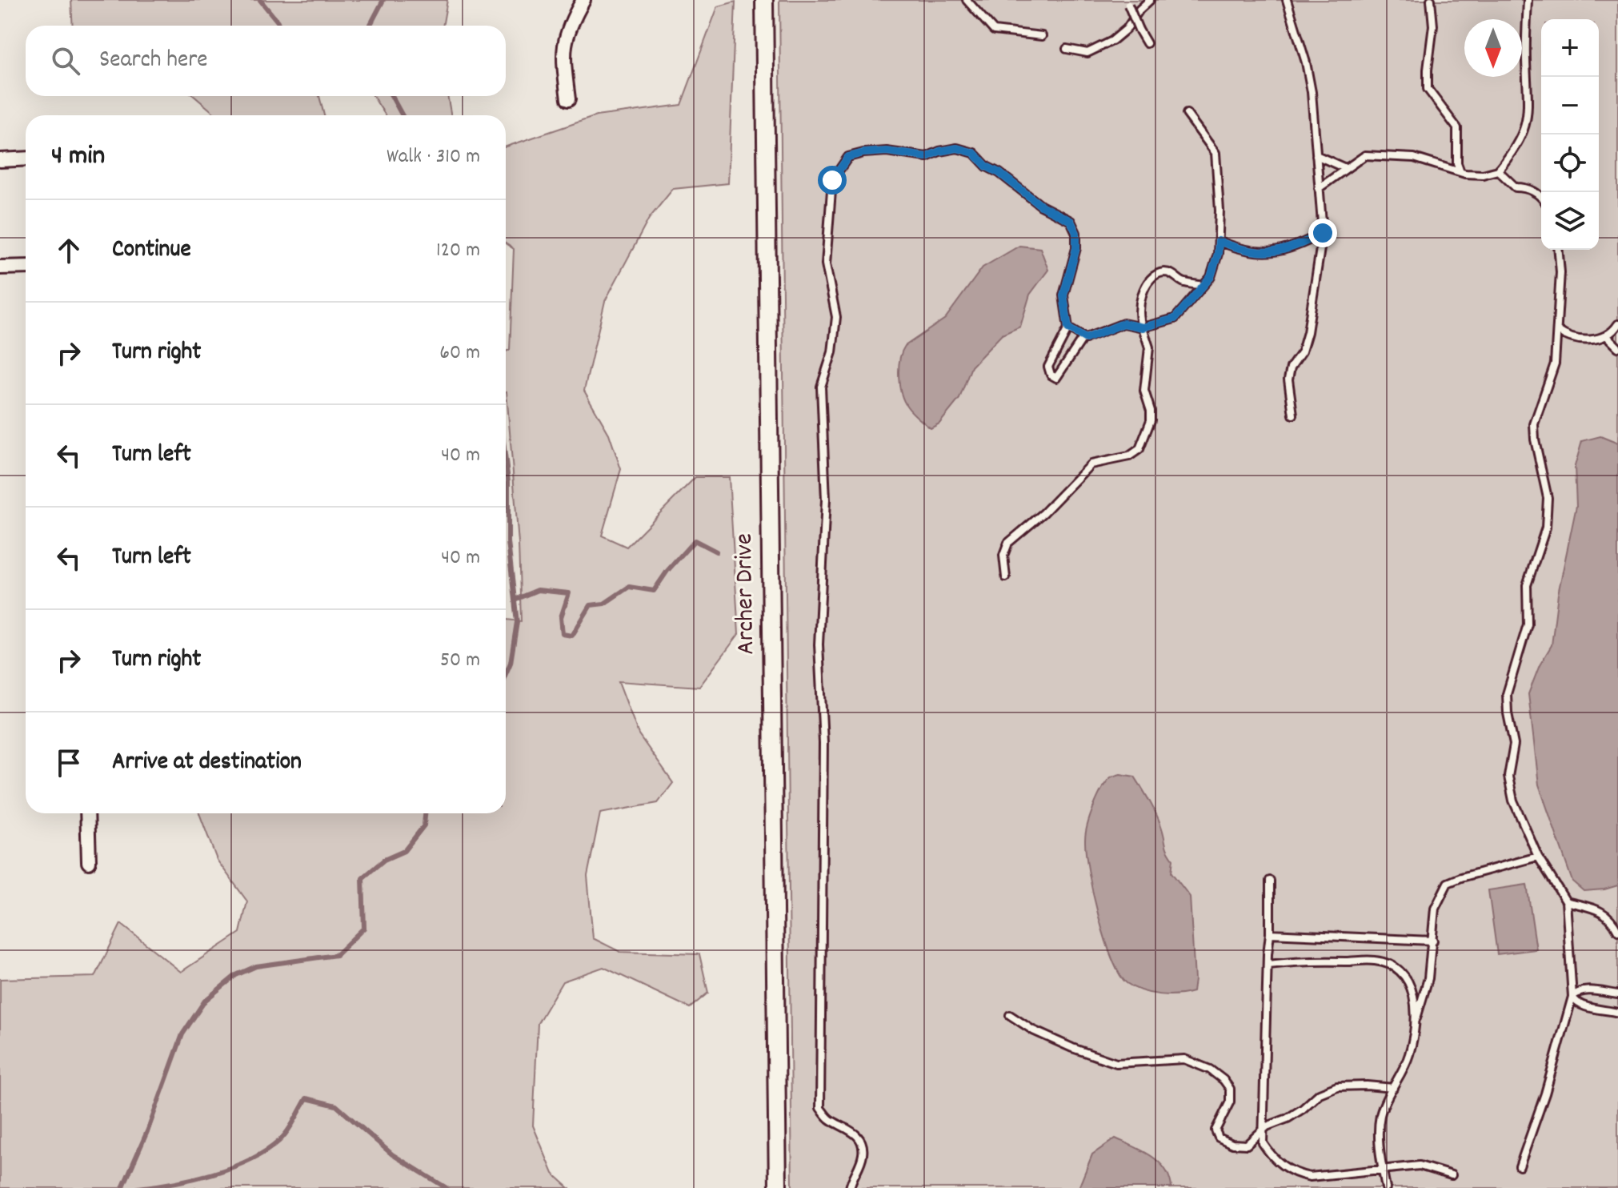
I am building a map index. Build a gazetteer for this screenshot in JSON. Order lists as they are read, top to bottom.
{
  "streets": {
    "street": ["Archer Drive"]
  },
  "north": "bottom",
  "page": {
    "map_buttons": ["+", "−"],
    "search": "Search here",
    "heading": ["4 min", "Walk · 310 m"],
    "list": [
      ["Continue", "120 m"],
      ["Turn right", "60 m"],
      ["Turn left", "40 m"],
      ["Turn left", "40 m"],
      ["Turn right", "50 m"],
      "Arrive at destination"
    ]
  }
}
